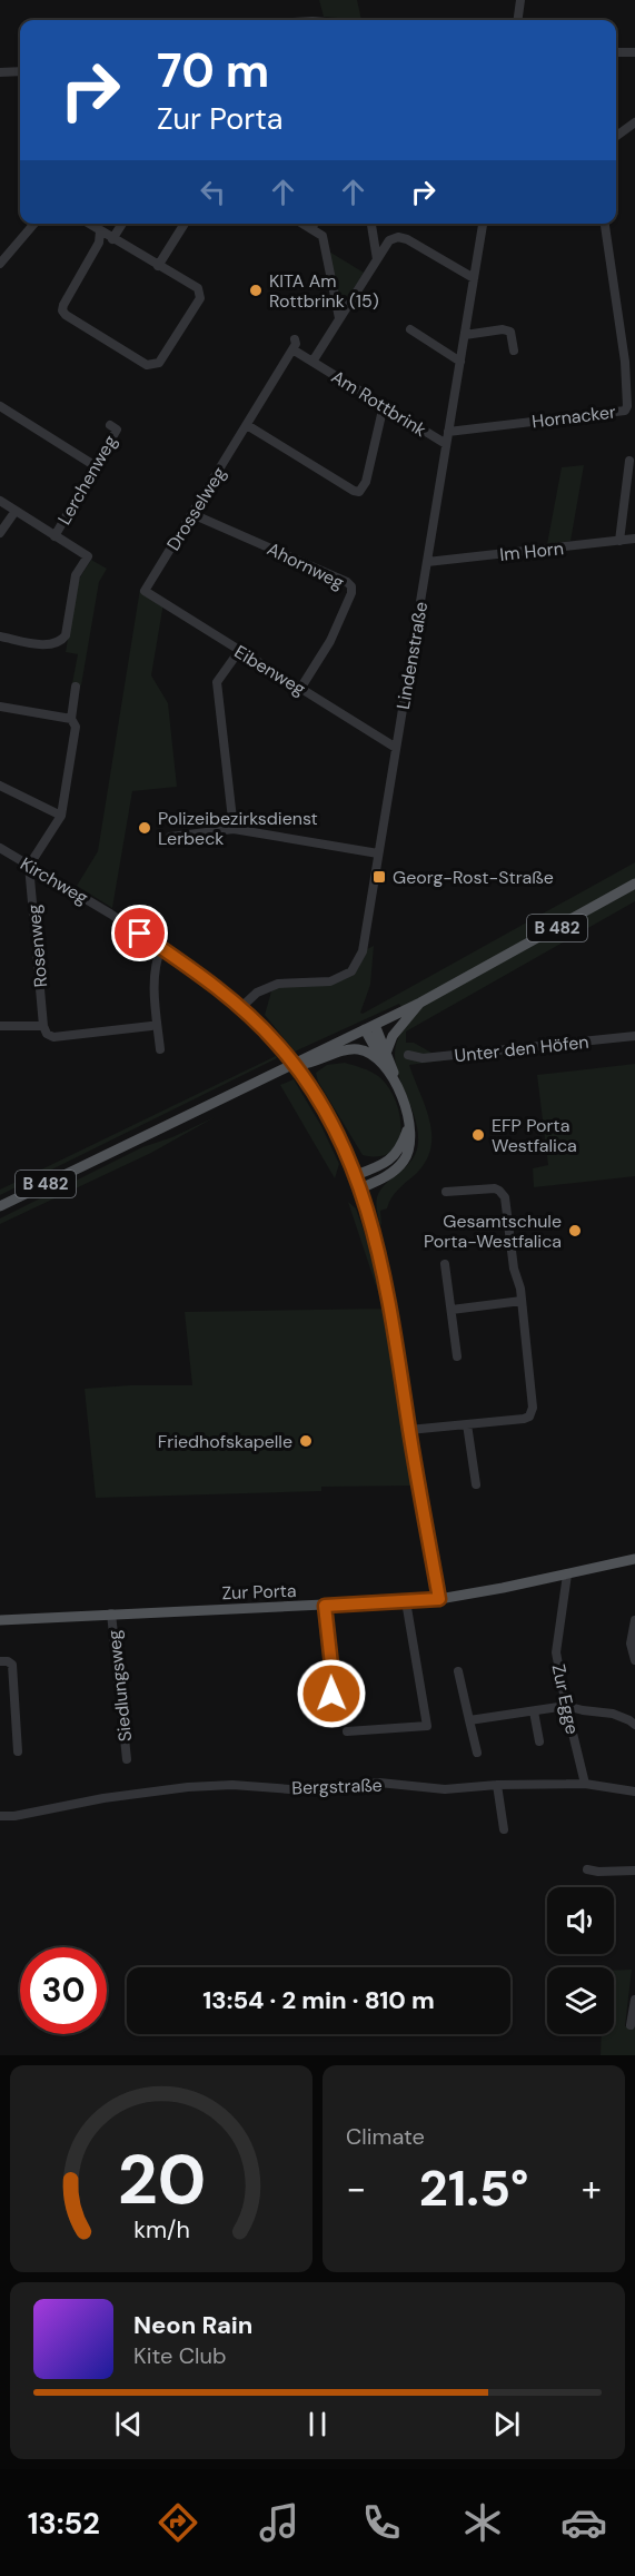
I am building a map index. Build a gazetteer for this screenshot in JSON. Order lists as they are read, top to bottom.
{
  "streets": {
    "main road": ["B 482", "Zur Porta"],
    "street": [
      "Am Rottbrink",
      "Hornacker",
      "Lerchenweg",
      "Drosselweg",
      "Im Horn",
      "Ahornweg",
      "Lindenstraße",
      "Eibenweg",
      "Kirchweg",
      "Rosenweg",
      "Unter den Höfen",
      "Siedlungsweg",
      "Zur Egge",
      "Bergstraße"
    ]
  },
  "crossings": [
    ["Am Rottbrink", "Drosselweg"],
    ["Am Rottbrink", "Lindenstraße"],
    ["Hornacker", "Lindenstraße"],
    ["Drosselweg", "Ahornweg"],
    ["Drosselweg", "Eibenweg"],
    ["Im Horn", "Lindenstraße"],
    ["Ahornweg", "Eibenweg"],
    ["Lindenstraße", "Eibenweg"],
    ["Lindenstraße", "Kirchweg"],
    ["Kirchweg", "Rosenweg"],
    ["Kirchweg", "Zur Porta"],
    ["Zur Porta", "Siedlungsweg"],
    ["Zur Porta", "Zur Egge"],
    ["Zur Egge", "Bergstraße"]
  ],
  "places": {
    "other": [
      "KITA Am Rottbrink (15)",
      "Polizeibezirksdienst Lerbeck",
      "EFP Porta Westfalica",
      "Gesamtschule Porta-Westfalica",
      "Friedhofskapelle"
    ],
    "transit": ["Georg-Rost-Straße"]
  },
  "page": {
    "turn": ["70 m", "Zur Porta"],
    "limit": "30",
    "trip": "13:54 · 2 min · 810 m",
    "tile": "Climate",
    "heat": ["−", "21.5°", "+"],
    "song": ["Neon Rain", "Kite Club"],
    "tabs": "13:52",
    "gauge": ["20", "km/h"]
  }
}
